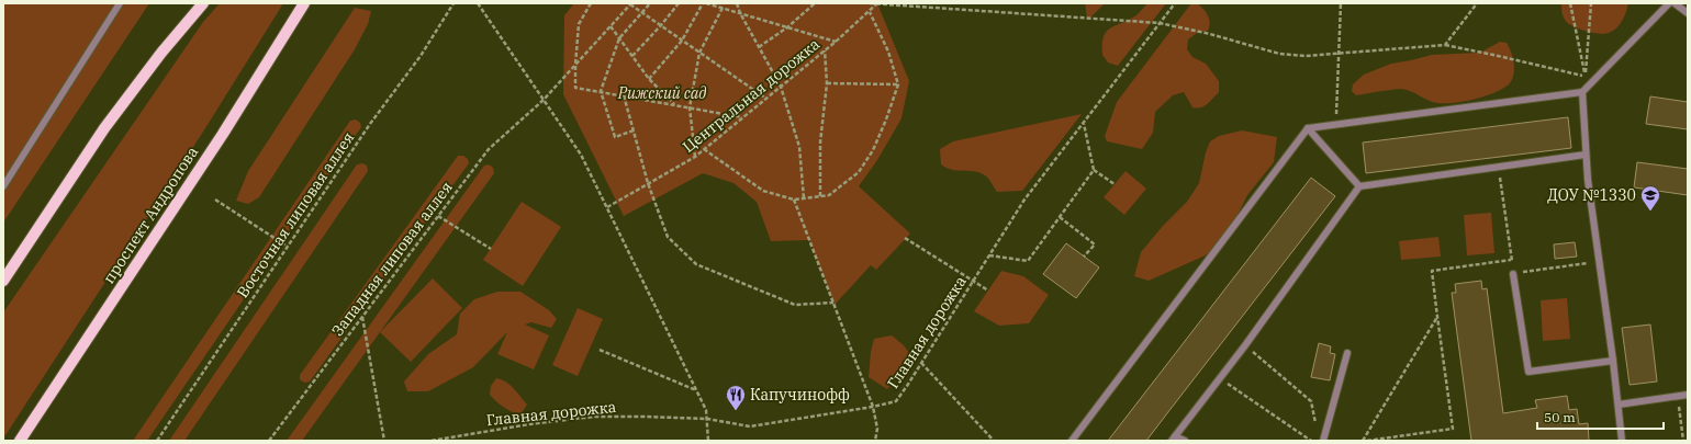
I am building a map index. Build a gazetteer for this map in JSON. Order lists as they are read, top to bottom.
{
  "streets": {
    "main road": ["проспект Андропова"],
    "path": [
      "Центральная дорожка",
      "Восточная липовая аллея",
      "Западная липовая аллея",
      "Главная дорожка"
    ]
  },
  "parks": ["Рижский сад"],
  "places": {
    "school or university": ["ДОУ №1330"],
    "restaurant": ["Капучинофф"]
  },
  "scale_bar": "50 m"
}
